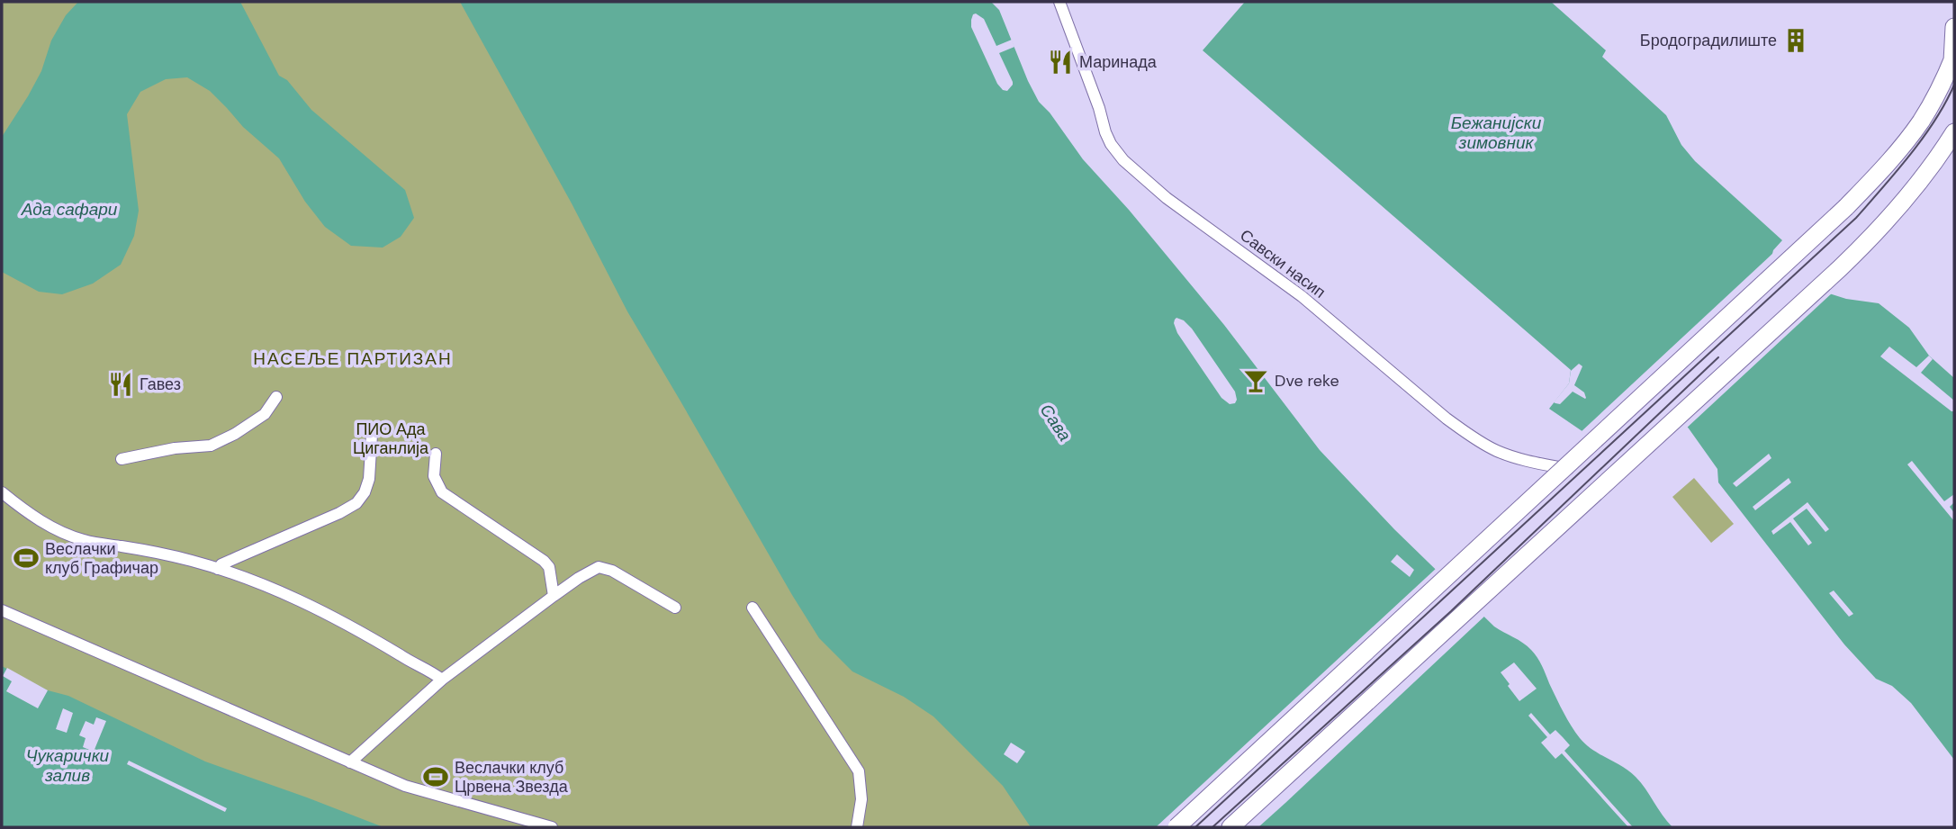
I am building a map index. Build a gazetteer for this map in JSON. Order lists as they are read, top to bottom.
{
  "streets": {
    "street": ["Савски насип"]
  },
  "districts": ["НАСЕЉЕ ПАРТИЗАН"],
  "water": [
    "Бежанијски зимовник",
    "Ада сафари",
    "Сава",
    "Чукарички залив"
  ],
  "parks": ["ПИО Ада Циганлија"],
  "places": {
    "building": ["Бродоградилиште"],
    "restaurant": ["Маринада", "Гавез"],
    "bar": ["Dve reke"],
    "sports": ["Веслачки клуб Графичар", "Веслачки клуб Црвена Звезда"]
  }
}
